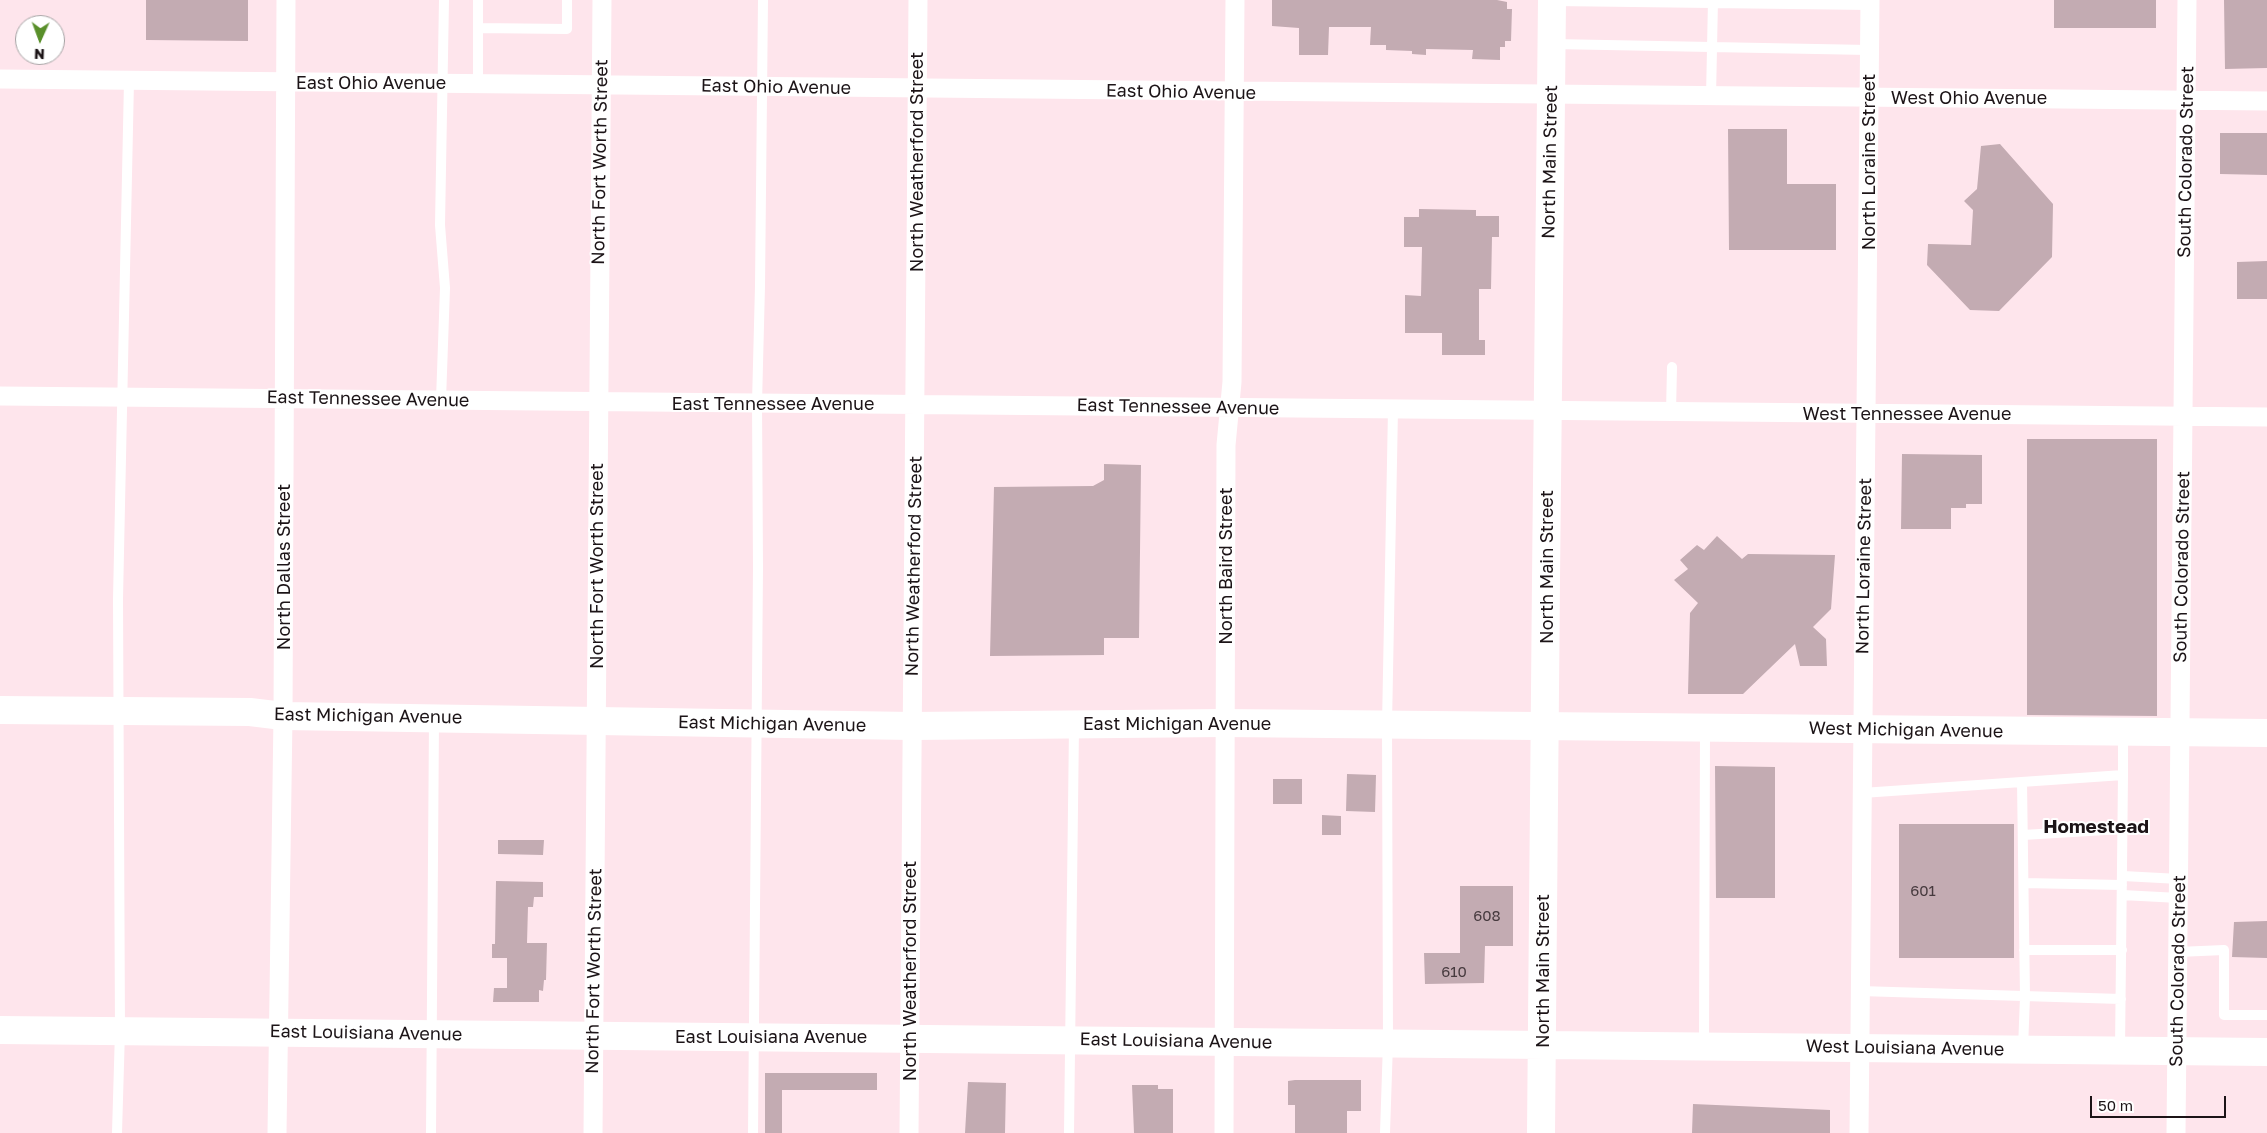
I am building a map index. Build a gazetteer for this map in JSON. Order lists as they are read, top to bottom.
{
  "streets": {
    "street": [
      "East Ohio Avenue",
      "West Ohio Avenue",
      "North Fort Worth Street",
      "North Weatherford Street",
      "North Main Street",
      "North Loraine Street",
      "South Colorado Street",
      "East Tennessee Avenue",
      "West Tennessee Avenue",
      "North Baird Street",
      "North Dallas Street",
      "East Michigan Avenue",
      "West Michigan Avenue",
      "East Louisiana Avenue",
      "West Louisiana Avenue"
    ]
  },
  "crossings": [
    ["East Ohio Avenue", "West Ohio Avenue"],
    ["East Ohio Avenue", "North Fort Worth Street"],
    ["East Ohio Avenue", "North Weatherford Street"],
    ["East Ohio Avenue", "North Main Street"],
    ["East Ohio Avenue", "North Baird Street"],
    ["East Ohio Avenue", "North Dallas Street"],
    ["West Ohio Avenue", "North Main Street"],
    ["West Ohio Avenue", "North Loraine Street"],
    ["West Ohio Avenue", "South Colorado Street"],
    ["North Fort Worth Street", "East Tennessee Avenue"],
    ["North Fort Worth Street", "East Michigan Avenue"],
    ["North Fort Worth Street", "East Louisiana Avenue"],
    ["North Weatherford Street", "East Tennessee Avenue"],
    ["North Weatherford Street", "East Michigan Avenue"],
    ["North Weatherford Street", "East Louisiana Avenue"],
    ["North Main Street", "East Tennessee Avenue"],
    ["North Main Street", "West Tennessee Avenue"],
    ["North Main Street", "East Michigan Avenue"],
    ["North Main Street", "West Michigan Avenue"],
    ["North Main Street", "East Louisiana Avenue"],
    ["North Main Street", "West Louisiana Avenue"],
    ["North Loraine Street", "West Tennessee Avenue"],
    ["North Loraine Street", "West Michigan Avenue"],
    ["North Loraine Street", "West Louisiana Avenue"],
    ["South Colorado Street", "West Tennessee Avenue"],
    ["South Colorado Street", "West Michigan Avenue"],
    ["South Colorado Street", "West Louisiana Avenue"],
    ["East Tennessee Avenue", "West Tennessee Avenue"],
    ["East Tennessee Avenue", "North Baird Street"],
    ["East Tennessee Avenue", "North Dallas Street"],
    ["North Baird Street", "East Michigan Avenue"],
    ["North Baird Street", "East Louisiana Avenue"],
    ["North Dallas Street", "East Michigan Avenue"],
    ["North Dallas Street", "East Louisiana Avenue"],
    ["East Michigan Avenue", "West Michigan Avenue"],
    ["East Louisiana Avenue", "West Louisiana Avenue"]
  ],
  "districts": ["Homestead"],
  "house_numbers": ["601", "608", "610"],
  "scale_bar": "50 m",
  "north": "bottom"
}
